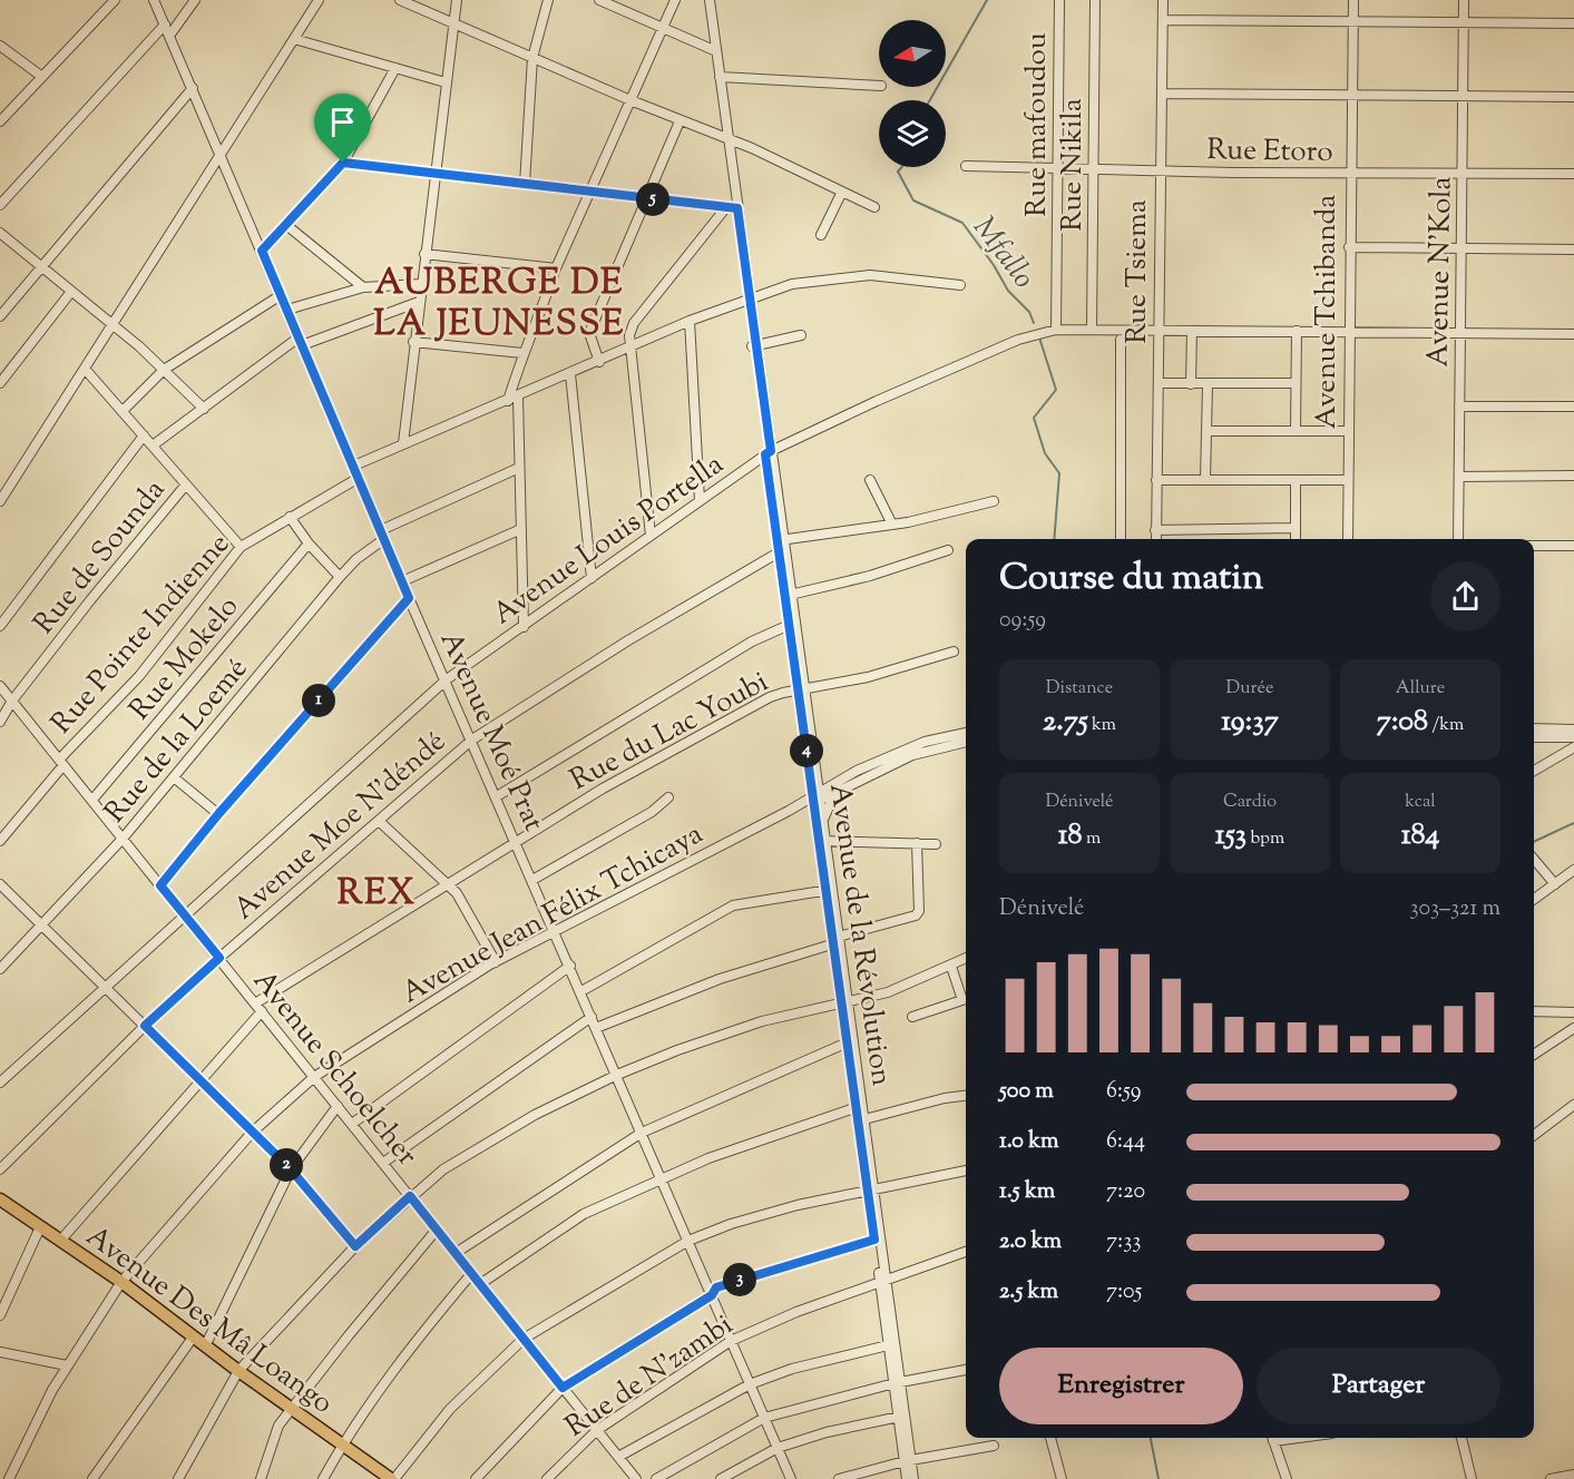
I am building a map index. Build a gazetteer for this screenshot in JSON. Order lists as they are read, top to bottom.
{
  "streets": {
    "main road": ["Avenue Des Mâ Loango"],
    "street": [
      "Rue mafoudou",
      "Rue Etoro",
      "Rue Nikila",
      "Rue Tsiema",
      "Avenue N'Kola",
      "Avenue Tchibanda",
      "Avenue Louis Portella",
      "Rue de Sounda",
      "Rue Pointe Indienne",
      "Rue Mokelo",
      "Rue du Lac Youbi",
      "Avenue Moé Prat",
      "Rue de la Loemé",
      "Avenue Moe N'déndé",
      "Avenue Jean Félix Tchicaya",
      "Avenue de la Révolution",
      "Avenue Schoelcher",
      "Rue de N'zambi"
    ]
  },
  "crossings": [
    ["Rue mafoudou", "Rue Etoro"],
    ["Rue mafoudou", "Avenue Louis Portella"],
    ["Rue Etoro", "Rue Nikila"],
    ["Rue Etoro", "Rue Tsiema"],
    ["Rue Etoro", "Avenue N'Kola"],
    ["Rue Etoro", "Avenue Tchibanda"],
    ["Rue Nikila", "Avenue Louis Portella"],
    ["Rue Tsiema", "Avenue Louis Portella"],
    ["Avenue N'Kola", "Avenue Louis Portella"],
    ["Avenue Tchibanda", "Avenue Louis Portella"],
    ["Avenue Louis Portella", "Avenue Moé Prat"],
    ["Avenue Louis Portella", "Avenue de la Révolution"],
    ["Avenue Louis Portella", "Avenue Schoelcher"],
    ["Rue de Sounda", "Avenue Schoelcher"],
    ["Rue Pointe Indienne", "Avenue Moé Prat"],
    ["Rue Pointe Indienne", "Avenue Schoelcher"],
    ["Rue Mokelo", "Avenue Schoelcher"],
    ["Rue du Lac Youbi", "Avenue Moé Prat"],
    ["Rue du Lac Youbi", "Avenue de la Révolution"],
    ["Rue du Lac Youbi", "Avenue Schoelcher"],
    ["Rue du Lac Youbi", "Avenue Des Mâ Loango"],
    ["Avenue Moé Prat", "Rue de la Loemé"],
    ["Avenue Moé Prat", "Avenue Moe N'déndé"],
    ["Avenue Moé Prat", "Avenue Jean Félix Tchicaya"],
    ["Avenue Moé Prat", "Rue de N'zambi"],
    ["Rue de la Loemé", "Avenue Schoelcher"],
    ["Avenue Moe N'déndé", "Avenue de la Révolution"],
    ["Avenue Moe N'déndé", "Avenue Schoelcher"],
    ["Avenue Jean Félix Tchicaya", "Avenue de la Révolution"],
    ["Avenue Jean Félix Tchicaya", "Avenue Schoelcher"],
    ["Avenue Jean Félix Tchicaya", "Avenue Des Mâ Loango"],
    ["Avenue de la Révolution", "Rue de N'zambi"],
    ["Avenue Schoelcher", "Rue de N'zambi"]
  ],
  "districts": ["AUBERGE DE LA JEUNESSE", "REX"],
  "water": ["Mfallo"],
  "north": "left",
  "page": {
    "pins": [
      "5",
      "1",
      "4",
      "2",
      "3"
    ],
    "heading": ["Course du matin", "09:59"],
    "stats": [
      ["Distance", "2.75 km"],
      ["Durée", "19:37"],
      ["Allure", "7:08 /km"],
      ["Dénivelé", "18 m"],
      ["Cardio", "153 bpm"],
      ["kcal", "184"]
    ],
    "chart": ["Dénivelé", "303–321 m"],
    "list": [
      {
        "name": "500 m",
        "note": "6:59"
      },
      {
        "name": "1.0 km",
        "note": "6:44"
      },
      {
        "name": "1.5 km",
        "note": "7:20"
      },
      {
        "name": "2.0 km",
        "note": "7:33"
      },
      {
        "name": "2.5 km",
        "note": "7:05"
      }
    ],
    "buttons": ["Enregistrer", "Partager"]
  }
}
